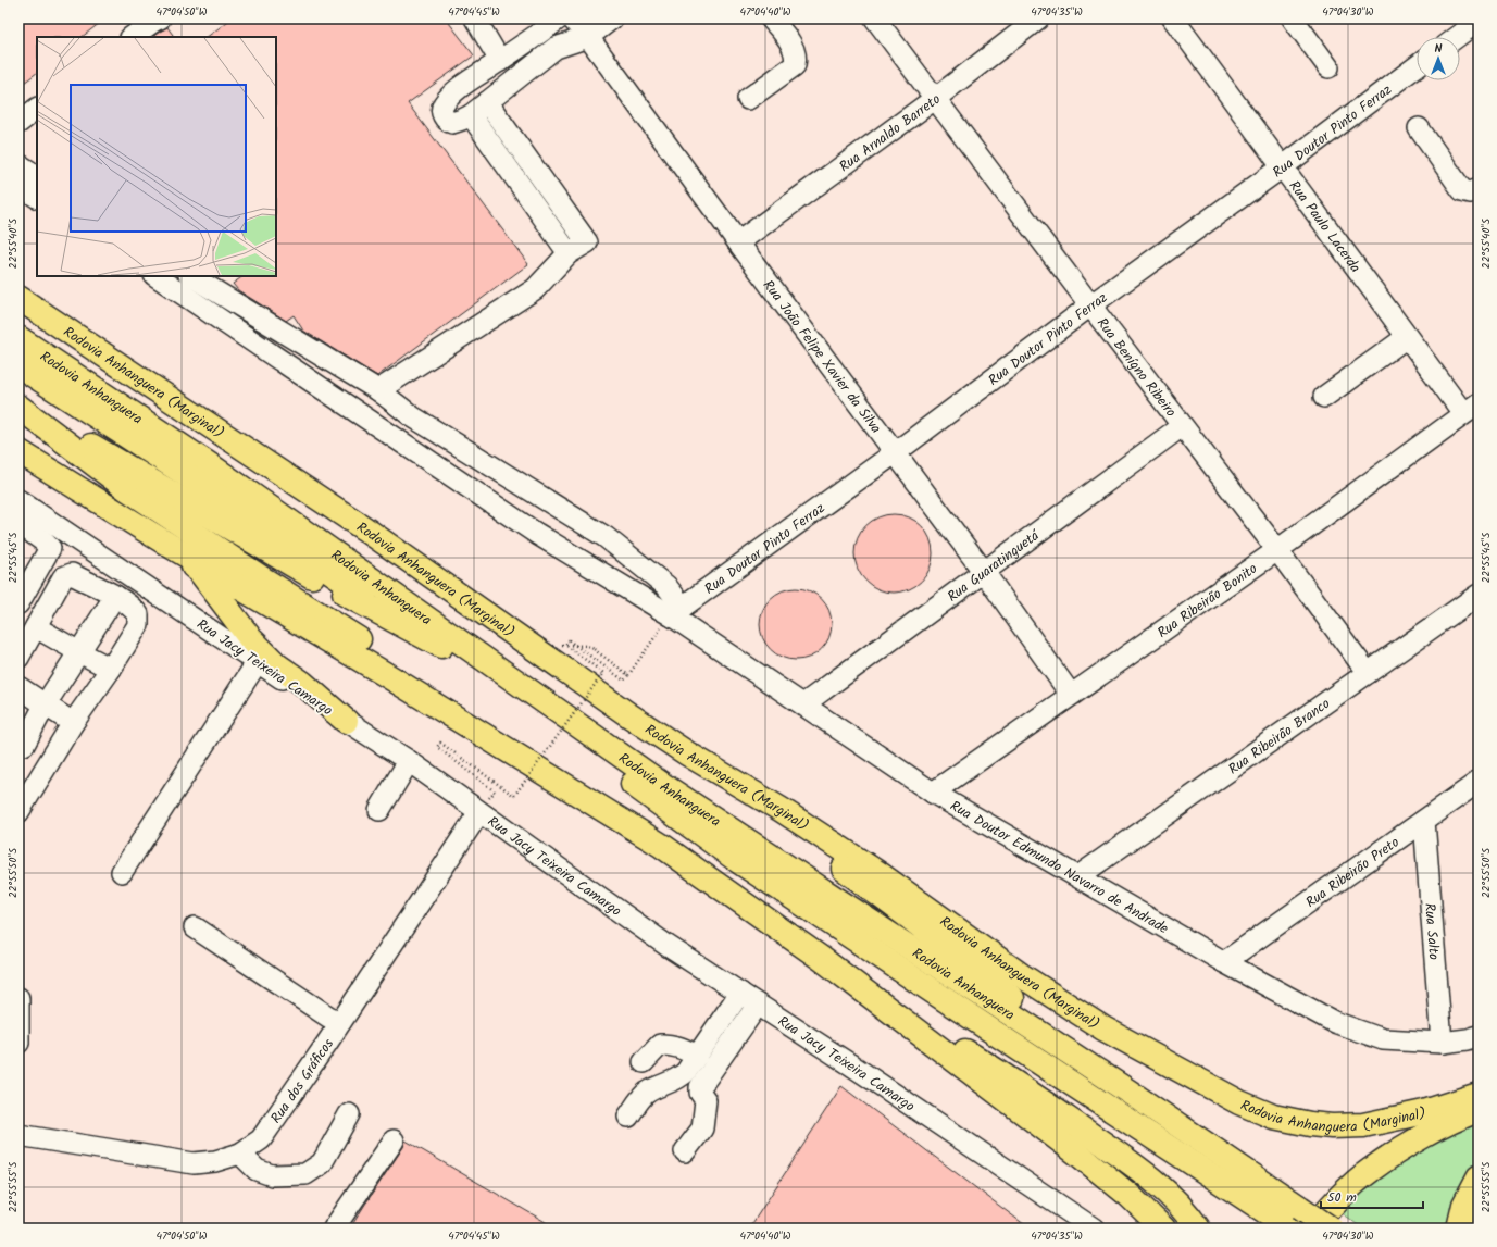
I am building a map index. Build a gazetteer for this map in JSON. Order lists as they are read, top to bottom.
{
  "streets": {
    "highway": ["Rodovia Anhanguera (Marginal)", "Rodovia Anhanguera"],
    "street": [
      "Rua Doutor Pinto Ferraz",
      "Rua Arnaldo Barreto",
      "Rua Paulo Lacerda",
      "Rua João Felipe Xavier da Silva",
      "Rua Benígno Ribeiro",
      "Rua Guaratinguetá",
      "Rua Ribeirão Bonito",
      "Rua Jacy Teixeira Camargo",
      "Rua Ribeirão Branco",
      "Rua Doutor Edmundo Navarro de Andrade",
      "Rua Ribeirão Preto",
      "Rua Salto",
      "Rua dos Gráficos"
    ]
  },
  "crossings": [
    ["Rua Doutor Pinto Ferraz", "Rua Paulo Lacerda"],
    ["Rua Doutor Pinto Ferraz", "Rua João Felipe Xavier da Silva"],
    ["Rua Doutor Pinto Ferraz", "Rua Benígno Ribeiro"],
    ["Rua Doutor Pinto Ferraz", "Rua Doutor Edmundo Navarro de Andrade"],
    ["Rua Arnaldo Barreto", "Rua João Felipe Xavier da Silva"],
    ["Rua Arnaldo Barreto", "Rua Benígno Ribeiro"],
    ["Rua Paulo Lacerda", "Rua Ribeirão Bonito"],
    ["Rua João Felipe Xavier da Silva", "Rua Guaratinguetá"],
    ["Rua João Felipe Xavier da Silva", "Rua Ribeirão Bonito"],
    ["Rua Benígno Ribeiro", "Rua Guaratinguetá"],
    ["Rua Benígno Ribeiro", "Rua Ribeirão Bonito"],
    ["Rua Benígno Ribeiro", "Rua Ribeirão Branco"],
    ["Rua Guaratinguetá", "Rua Doutor Edmundo Navarro de Andrade"],
    ["Rua Ribeirão Bonito", "Rua Doutor Edmundo Navarro de Andrade"],
    ["Rua Jacy Teixeira Camargo", "Rua dos Gráficos"],
    ["Rua Ribeirão Branco", "Rua Doutor Edmundo Navarro de Andrade"],
    ["Rua Doutor Edmundo Navarro de Andrade", "Rua Ribeirão Preto"],
    ["Rua Doutor Edmundo Navarro de Andrade", "Rua Salto"],
    ["Rua Ribeirão Preto", "Rua Salto"]
  ],
  "scale_bar": "50 m",
  "north": "top",
  "coordinates": [
    "47°04'50\"W",
    "47°04'45\"W",
    "47°04'40\"W",
    "47°04'35\"W",
    "47°04'30\"W",
    "22°55'40\"S",
    "22°55'45\"S",
    "22°55'50\"S",
    "22°55'55\"S"
  ]
}
